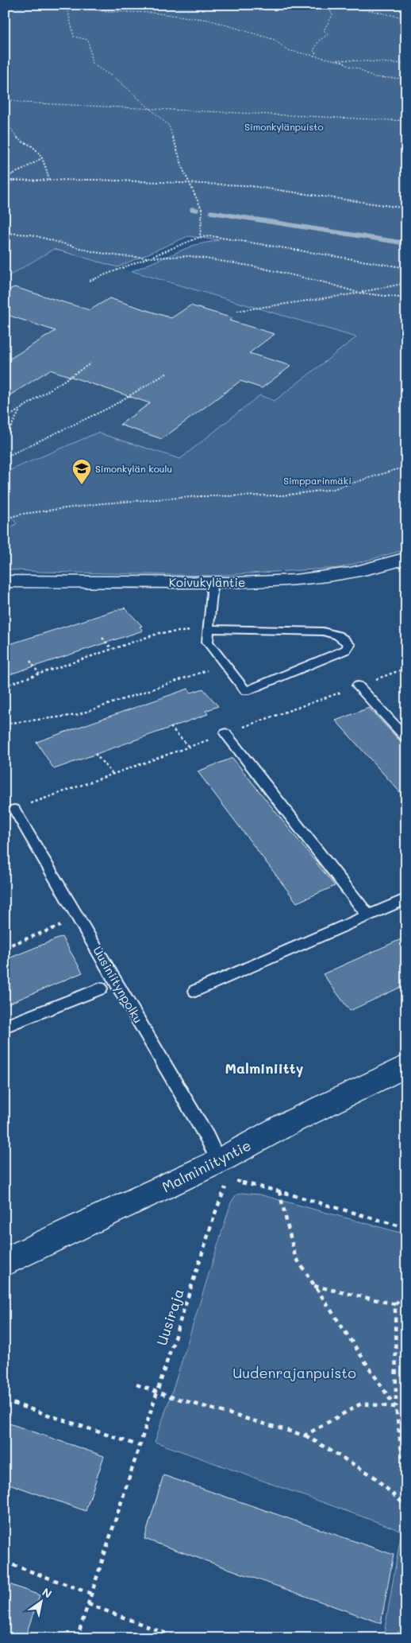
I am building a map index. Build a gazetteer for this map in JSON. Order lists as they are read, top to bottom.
{
  "streets": {
    "main road": ["Koivukyläntie", "Malminiityntie"],
    "lane": ["Uusiniitynpolku"],
    "path": ["Uusiraja"]
  },
  "crossings": [
    ["Uusiniitynpolku", "Malminiityntie"],
    ["Uusiniitynpolku", "Uusiraja"],
    ["Malminiityntie", "Uusiraja"]
  ],
  "districts": ["Malminiitty"],
  "parks": ["Simonkylänpuisto", "Simpparinmäki", "Uudenrajanpuisto"],
  "places": {
    "school or university": ["Simonkylän koulu"]
  },
  "north": "top right"
}
